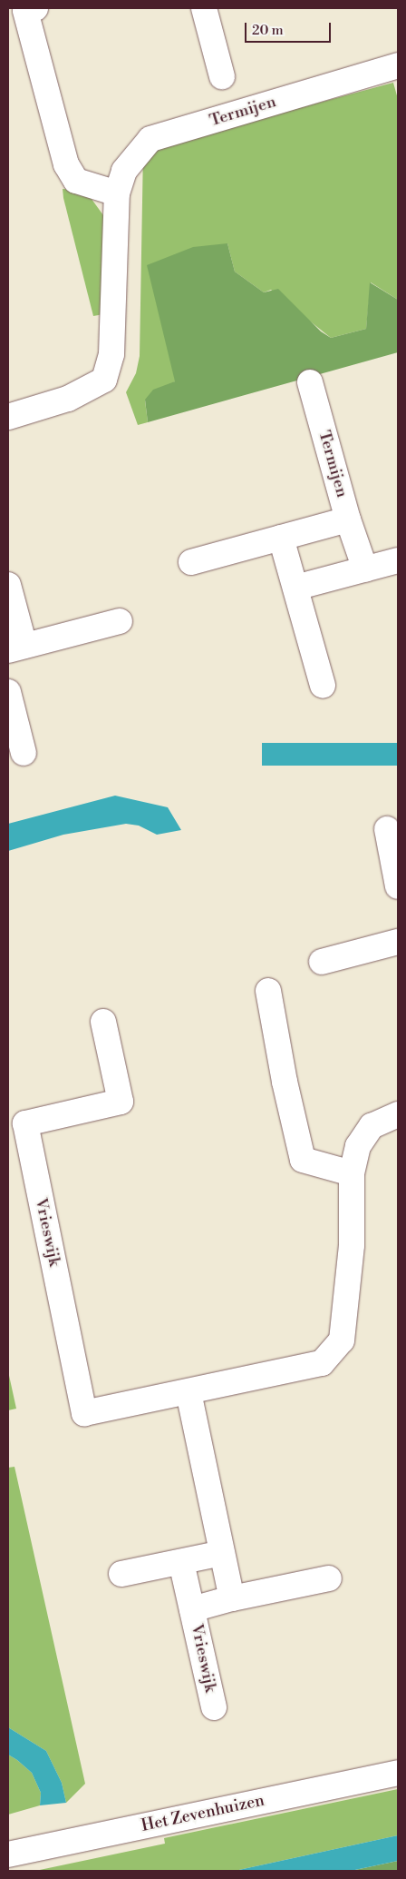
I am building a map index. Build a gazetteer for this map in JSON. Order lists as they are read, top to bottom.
{
  "streets": {
    "street": ["Termijen", "Vrieswijk", "Het Zevenhuizen"]
  },
  "scale_bar": "20 m"
}
